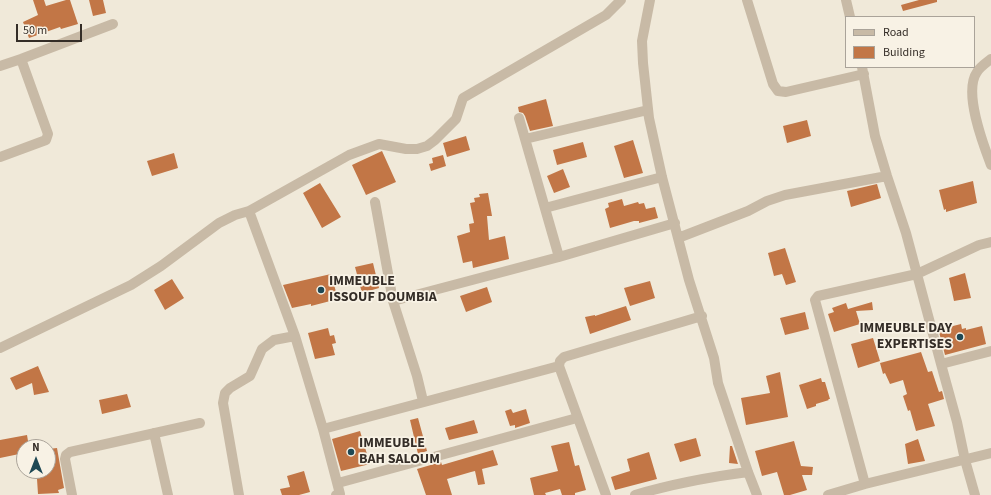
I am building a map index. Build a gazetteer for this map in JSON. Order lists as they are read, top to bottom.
{
  "places": ["IMMEUBLE ISSOUF DOUMBIA", "IMMEUBLE DAY EXPERTISES", "IMMEUBLE BAH SALOUM"],
  "legend": ["Road", "Building"],
  "scale_bar": "50 m",
  "north": "top"
}
